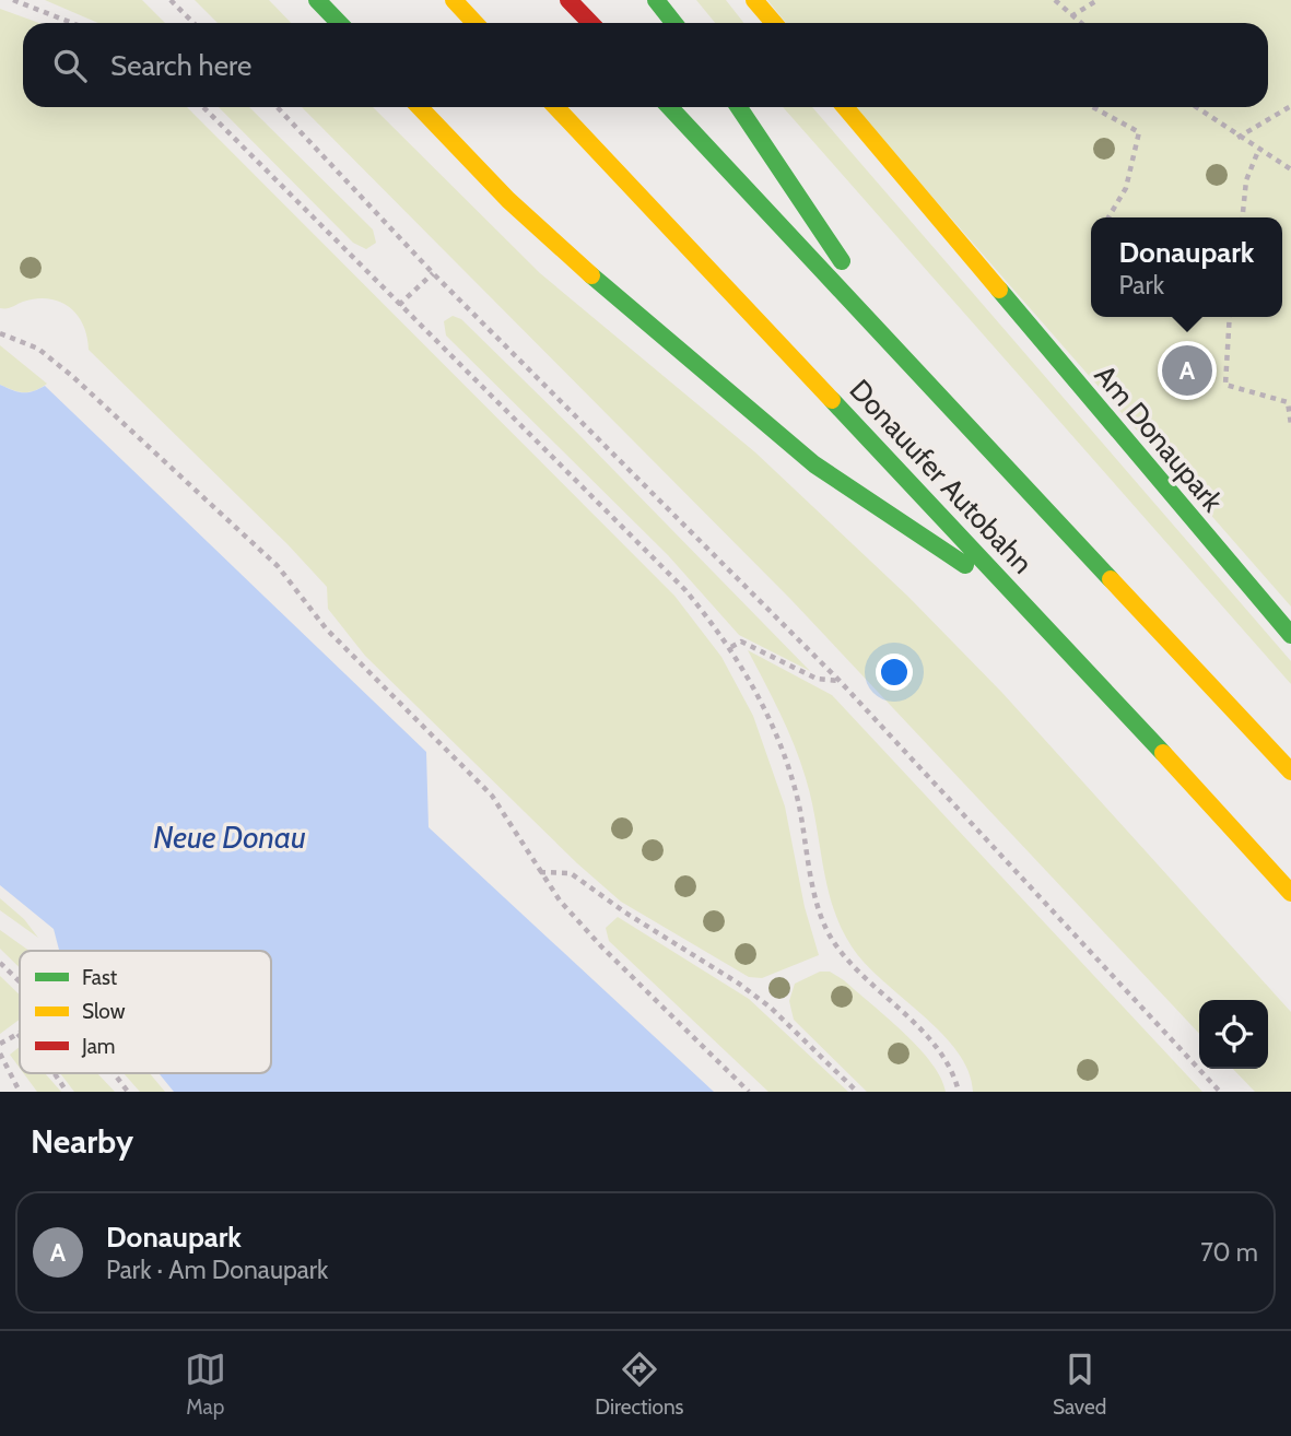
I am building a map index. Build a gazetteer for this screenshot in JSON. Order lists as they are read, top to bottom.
{
  "streets": {
    "main road": ["Am Donaupark", "Donauufer Autobahn"]
  },
  "water": ["Neue Donau"],
  "legend": ["Fast", "Slow", "Jam"],
  "page": {
    "search": "Search here",
    "popup": ["Donaupark", "Park"],
    "pins": "A",
    "heading": "Nearby",
    "list": [
      {
        "mark": "A",
        "name": "Donaupark",
        "note": "Park · Am Donaupark",
        "value": "70 m"
      }
    ],
    "nav": ["Map", "Directions", "Saved"]
  }
}
